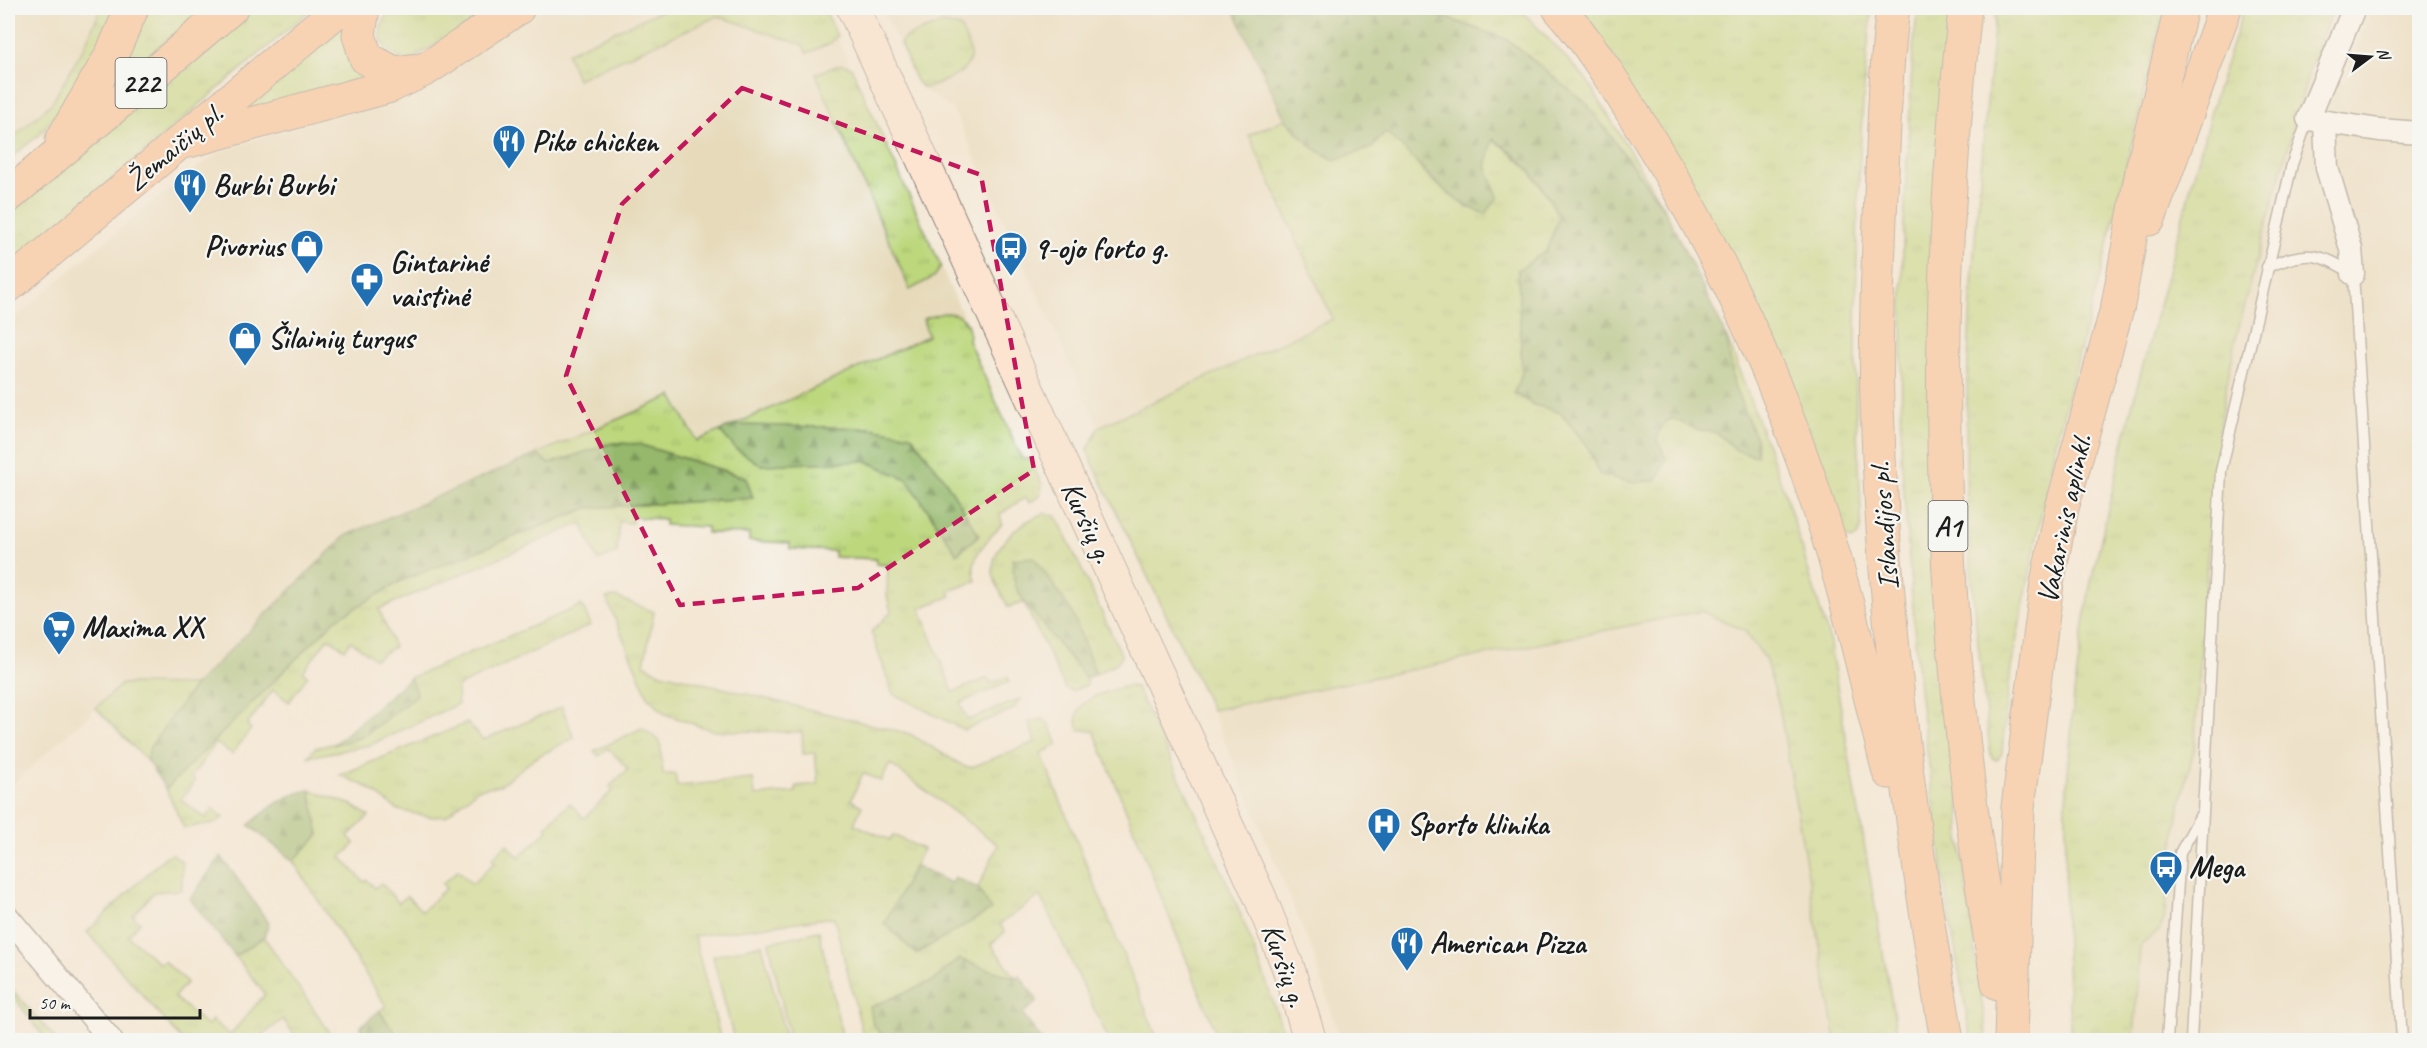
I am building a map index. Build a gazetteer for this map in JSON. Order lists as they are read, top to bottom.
{
  "streets": {
    "main road": [
      "222",
      "Žemaičių pl.",
      "Vakarinis aplinkl.",
      "Kuršių g.",
      "Islandijos pl.",
      "A1"
    ]
  },
  "crossings": [
    ["Vakarinis aplinkl.", "Islandijos pl."]
  ],
  "places": {
    "restaurant": ["Piko chicken", "Burbi Burbi", "American Pizza"],
    "shop": ["Pivorius", "Šilainių turgus"],
    "bus stop": ["9-ojo forto g.", "Mega"],
    "pharmacy": ["Gintarinė vaistinė"],
    "supermarket": ["Maxima XX"],
    "hospital": ["Sporto klinika"]
  },
  "scale_bar": "50 m",
  "north": "right"
}
